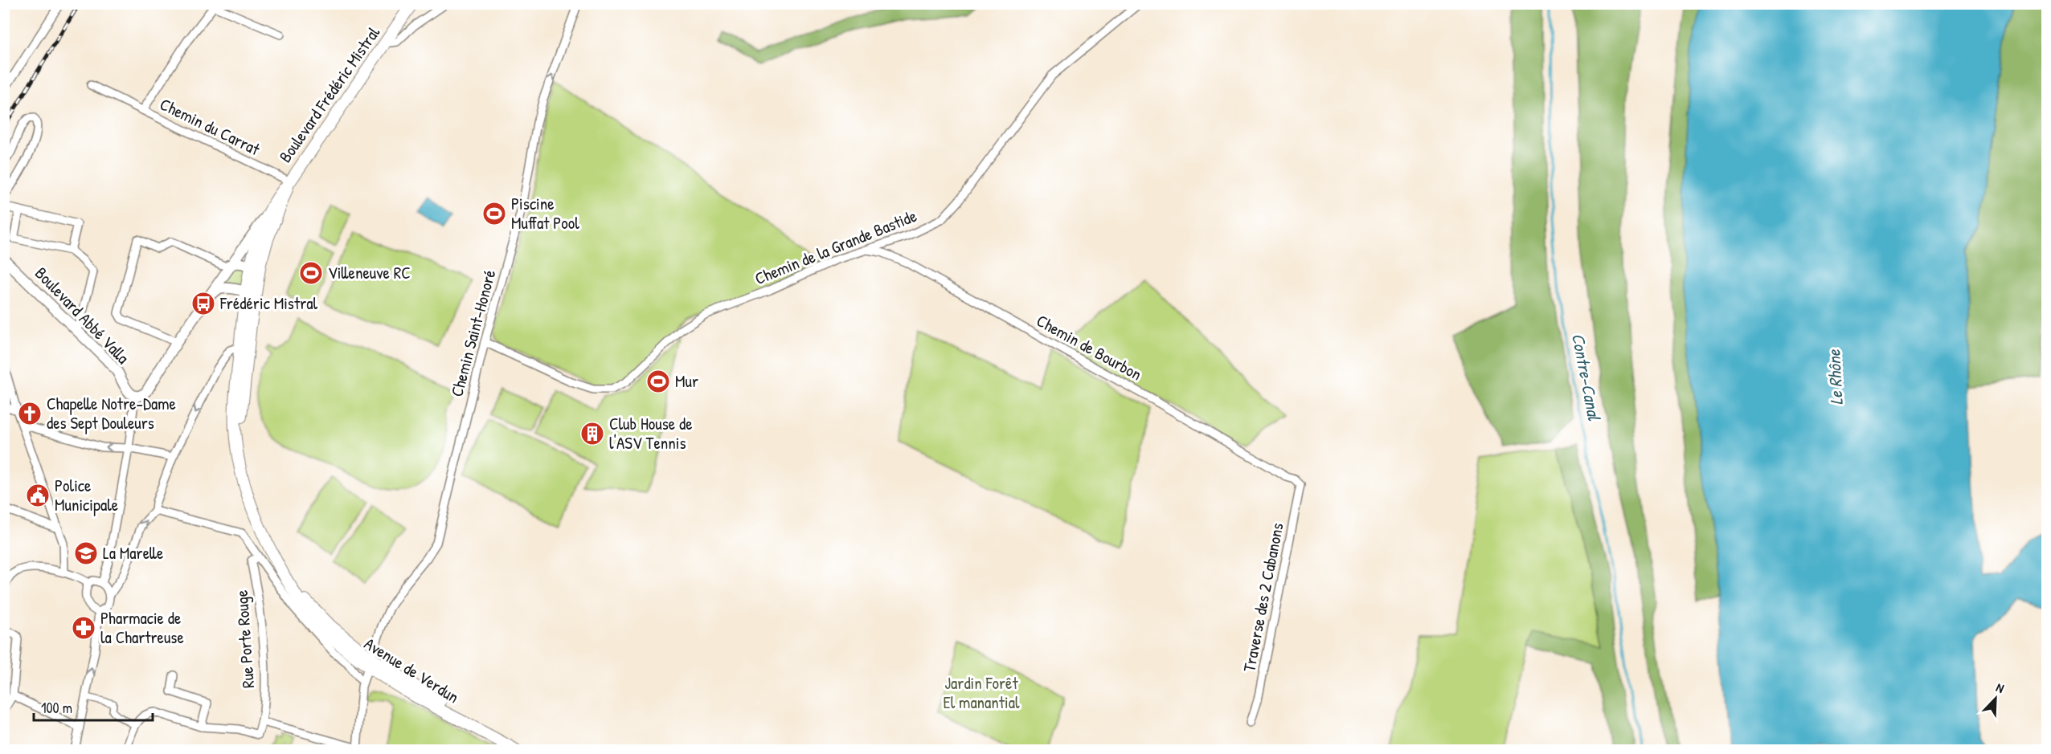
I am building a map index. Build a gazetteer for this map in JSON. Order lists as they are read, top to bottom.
{
  "streets": {
    "main road": ["Boulevard Frédéric Mistral", "Avenue de Verdun"],
    "street": [
      "Chemin du Carrat",
      "Chemin de la Grande Bastide",
      "Boulevard Abbé Valla",
      "Chemin Saint-Honoré",
      "Chemin de Bourbon",
      "Traverse des 2 Cabanons",
      "Rue Porte Rouge"
    ]
  },
  "crossings": [
    ["Boulevard Frédéric Mistral", "Chemin du Carrat"],
    ["Boulevard Frédéric Mistral", "Boulevard Abbé Valla"],
    ["Boulevard Frédéric Mistral", "Avenue de Verdun"],
    ["Chemin de la Grande Bastide", "Chemin Saint-Honoré"],
    ["Chemin de la Grande Bastide", "Chemin de Bourbon"],
    ["Chemin Saint-Honoré", "Avenue de Verdun"],
    ["Chemin de Bourbon", "Traverse des 2 Cabanons"]
  ],
  "one_way": ["Chemin Saint-Honoré"],
  "water": ["Contre-Canal", "Le Rhône"],
  "parks": ["Jardin Forêt El manantial"],
  "places": {
    "sports": ["Piscine Muffat Pool", "Villeneuve RC", "Mur"],
    "bus stop": ["Frédéric Mistral"],
    "church": ["Chapelle Notre-Dame des Sept Douleurs"],
    "building": ["Club House de l'ASV Tennis"],
    "public building": ["Police Municipale"],
    "school or university": ["La Marelle"],
    "pharmacy": ["Pharmacie de la Chartreuse"]
  },
  "scale_bar": "100 m",
  "north": "top right"
}
